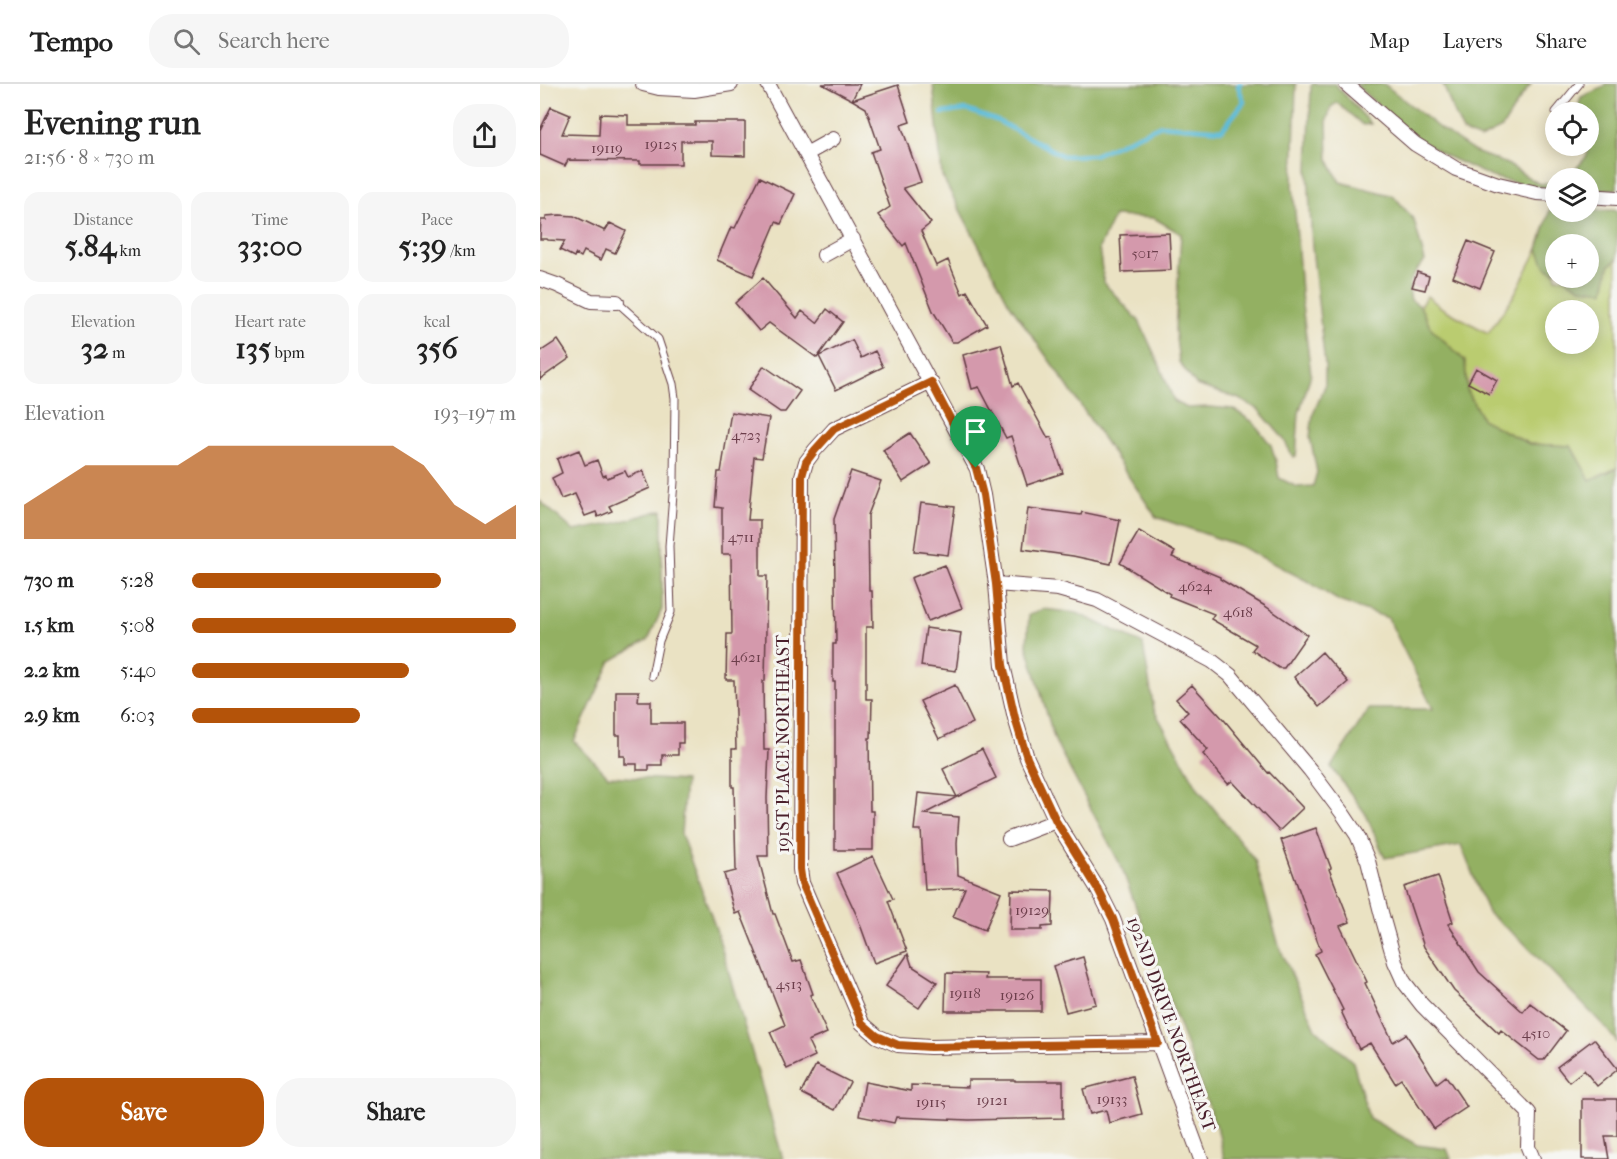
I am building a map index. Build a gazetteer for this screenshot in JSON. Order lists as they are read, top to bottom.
{
  "streets": {
    "street": ["191ST PLACE NORTHEAST", "192ND DRIVE NORTHEAST"]
  },
  "crossings": [
    ["191ST PLACE NORTHEAST", "192ND DRIVE NORTHEAST"]
  ],
  "house_numbers": [
    "19125",
    "19119",
    "5017",
    "4723",
    "4711",
    "4624",
    "4618",
    "4621",
    "19129",
    "4513",
    "19118",
    "19126",
    "4510",
    "19133",
    "19121",
    "19115"
  ],
  "page": {
    "header": "Tempo",
    "search": "Search here",
    "nav": ["Map", "Layers", "Share"],
    "heading": ["Evening run", "21:56 · 8 × 730 m"],
    "map_buttons": ["+", "−"],
    "stats": [
      ["Distance", "5.84 km"],
      ["Time", "33:00"],
      ["Pace", "5:39 /km"],
      ["Elevation", "32 m"],
      ["Heart rate", "135 bpm"],
      ["kcal", "356"]
    ],
    "chart": ["Elevation", "193–197 m"],
    "list": [
      {
        "name": "730 m",
        "note": "5:28"
      },
      {
        "name": "1.5 km",
        "note": "5:08"
      },
      {
        "name": "2.2 km",
        "note": "5:40"
      },
      {
        "name": "2.9 km",
        "note": "6:03"
      }
    ],
    "buttons": ["Save", "Share"]
  }
}
